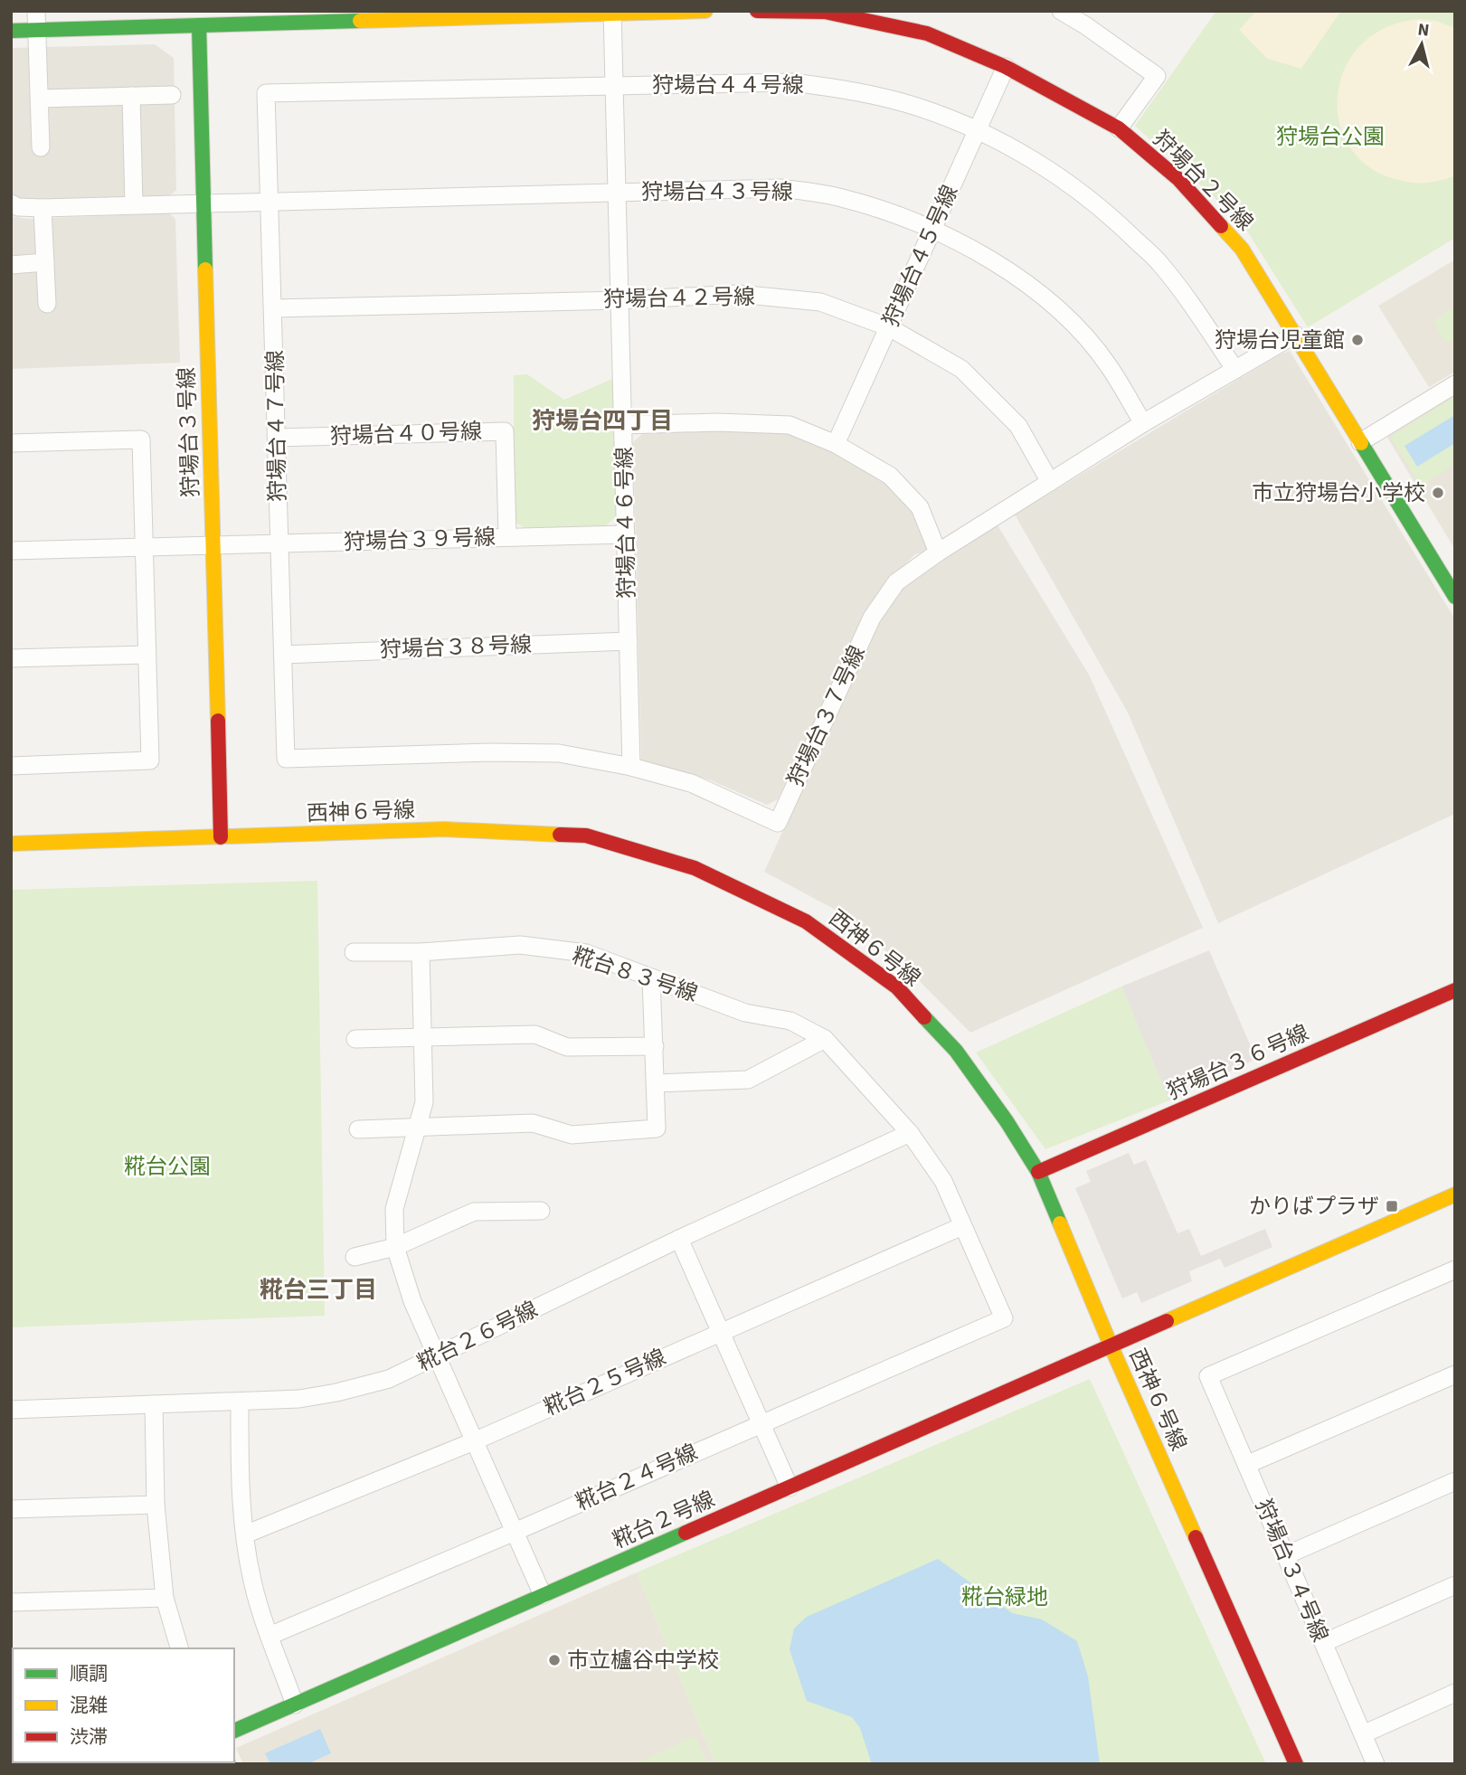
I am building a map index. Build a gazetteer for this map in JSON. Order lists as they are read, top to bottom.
{
  "streets": {
    "street": [
      "狩場台４４号線",
      "狩場台２号線",
      "狩場台４３号線",
      "狩場台４５号線",
      "狩場台４２号線",
      "狩場台４７号線",
      "狩場台３号線",
      "狩場台４０号線",
      "狩場台４６号線",
      "狩場台３９号線",
      "狩場台３８号線",
      "狩場台３７号線",
      "西神６号線",
      "糀台８３号線",
      "狩場台３６号線",
      "糀台２６号線",
      "糀台２５号線",
      "糀台２４号線",
      "糀台２号線",
      "狩場台３４号線"
    ]
  },
  "crossings": [
    ["狩場台４４号線", "狩場台４５号線"],
    ["狩場台４４号線", "狩場台４７号線"],
    ["狩場台４４号線", "狩場台４６号線"],
    ["狩場台４４号線", "狩場台３７号線"],
    ["狩場台２号線", "狩場台４５号線"],
    ["狩場台２号線", "狩場台３７号線"],
    ["狩場台４３号線", "狩場台４５号線"],
    ["狩場台４３号線", "狩場台４７号線"],
    ["狩場台４３号線", "狩場台３号線"],
    ["狩場台４３号線", "狩場台４６号線"],
    ["狩場台４３号線", "狩場台３７号線"],
    ["狩場台４５号線", "狩場台４２号線"],
    ["狩場台４２号線", "狩場台４７号線"],
    ["狩場台４２号線", "狩場台４６号線"],
    ["狩場台４２号線", "狩場台３７号線"],
    ["狩場台４７号線", "狩場台４０号線"],
    ["狩場台４７号線", "狩場台３９号線"],
    ["狩場台４７号線", "狩場台３８号線"],
    ["狩場台４７号線", "狩場台３７号線"],
    ["狩場台３号線", "狩場台３９号線"],
    ["狩場台３号線", "西神６号線"],
    ["狩場台４０号線", "狩場台３９号線"],
    ["狩場台４６号線", "狩場台３９号線"],
    ["狩場台４６号線", "狩場台３８号線"],
    ["狩場台４６号線", "狩場台３７号線"],
    ["西神６号線", "狩場台３６号線"],
    ["西神６号線", "糀台２号線"],
    ["糀台８３号線", "糀台２６号線"],
    ["糀台８３号線", "糀台２５号線"],
    ["糀台８３号線", "糀台２４号線"]
  ],
  "districts": ["狩場台四丁目", "糀台三丁目"],
  "parks": ["狩場台公園", "糀台公園", "糀台緑地"],
  "places": {
    "other": ["狩場台児童館", "市立狩場台小学校", "市立櫨谷中学校"],
    "transit": ["かりばプラザ"]
  },
  "legend": ["順調", "混雑", "渋滞"],
  "north": "top"
}
